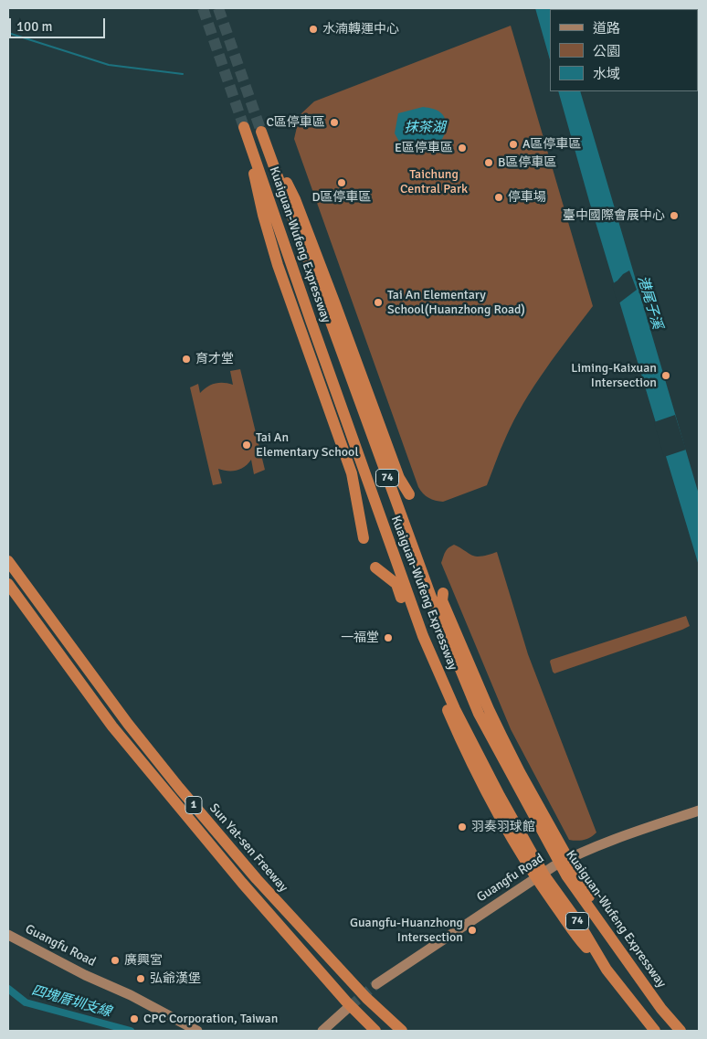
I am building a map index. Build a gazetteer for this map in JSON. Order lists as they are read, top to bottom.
{
  "streets": {
    "highway": [
      "Kuaiguan-Wufeng Expressway",
      "74",
      "1",
      "Sun Yat-sen Freeway"
    ],
    "main road": ["Guangfu Road"]
  },
  "water": ["抹茶湖", "港尾子溪", "四塊厝圳支線"],
  "parks": ["Taichung Central Park"],
  "places": [
    "水湳轉運中心",
    "C區停車區",
    "A區停車區",
    "E區停車區",
    "B區停車區",
    "D區停車區",
    "停車場",
    "臺中國際會展中心",
    "Tai An Elementary School(Huanzhong Road)",
    "育才堂",
    "Liming-Kaixuan Intersection",
    "Tai An Elementary School",
    "一福堂",
    "羽奏羽球館",
    "Guangfu-Huanzhong Intersection",
    "廣興宮",
    "弘爺漢堡",
    "CPC Corporation, Taiwan"
  ],
  "legend": ["道路", "公園", "水域"],
  "scale_bar": "100 m"
}
